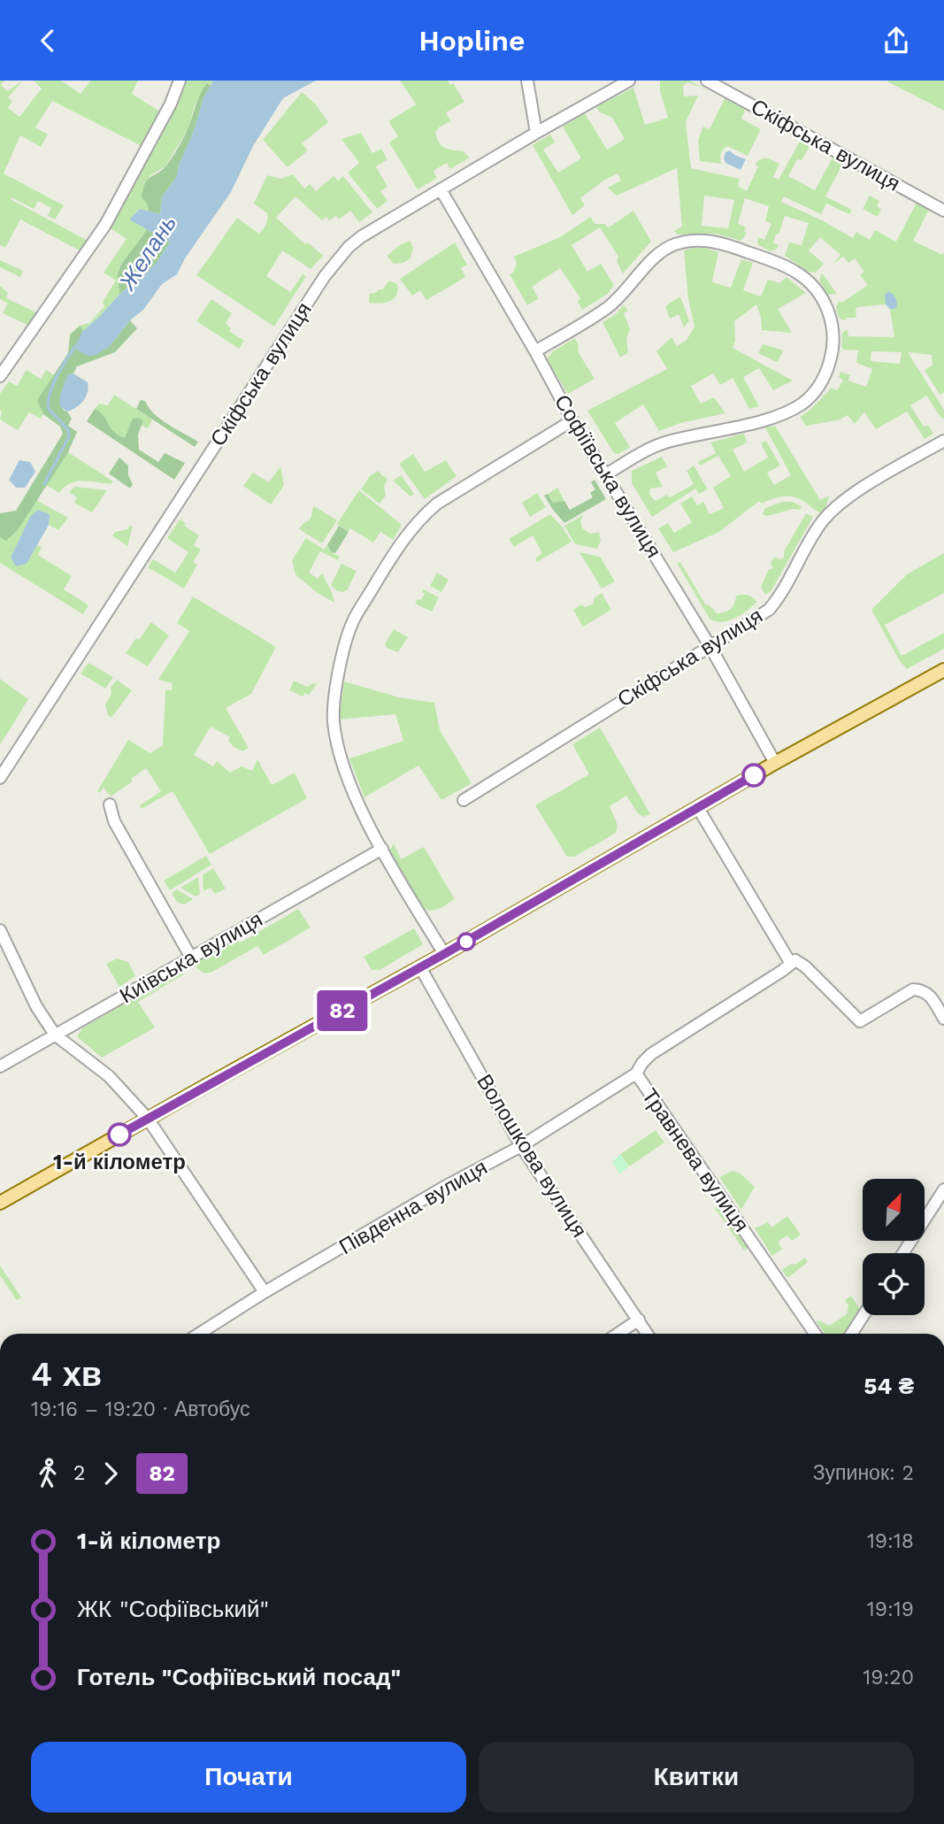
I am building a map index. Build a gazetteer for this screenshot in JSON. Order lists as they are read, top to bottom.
{
  "streets": {
    "street": [
      "Скіфська вулиця",
      "Софіївська вулиця",
      "Київська вулиця",
      "Волошкова вулиця",
      "Травнева вулиця",
      "Південна вулиця"
    ]
  },
  "crossings": [
    ["Скіфська вулиця", "Софіївська вулиця"],
    ["Волошкова вулиця", "Південна вулиця"],
    ["Травнева вулиця", "Південна вулиця"]
  ],
  "water": ["Желань"],
  "places": ["1-й кілометр"],
  "lines": ["bus line 82"],
  "north": "top right",
  "page": {
    "header": "Hopline",
    "on_map": "82",
    "heading": ["4 хв", "19:16 – 19:20 · Автобус", "54 ₴"],
    "legs": ["2", "82", "Зупинок: 2"],
    "list": [
      {
        "name": "1-й кілометр",
        "value": "19:18"
      },
      {
        "name": "ЖК \"Софіївський\"",
        "value": "19:19"
      },
      {
        "name": "Готель \"Софіївський посад\"",
        "value": "19:20"
      }
    ],
    "buttons": ["Почати", "Квитки"]
  }
}
